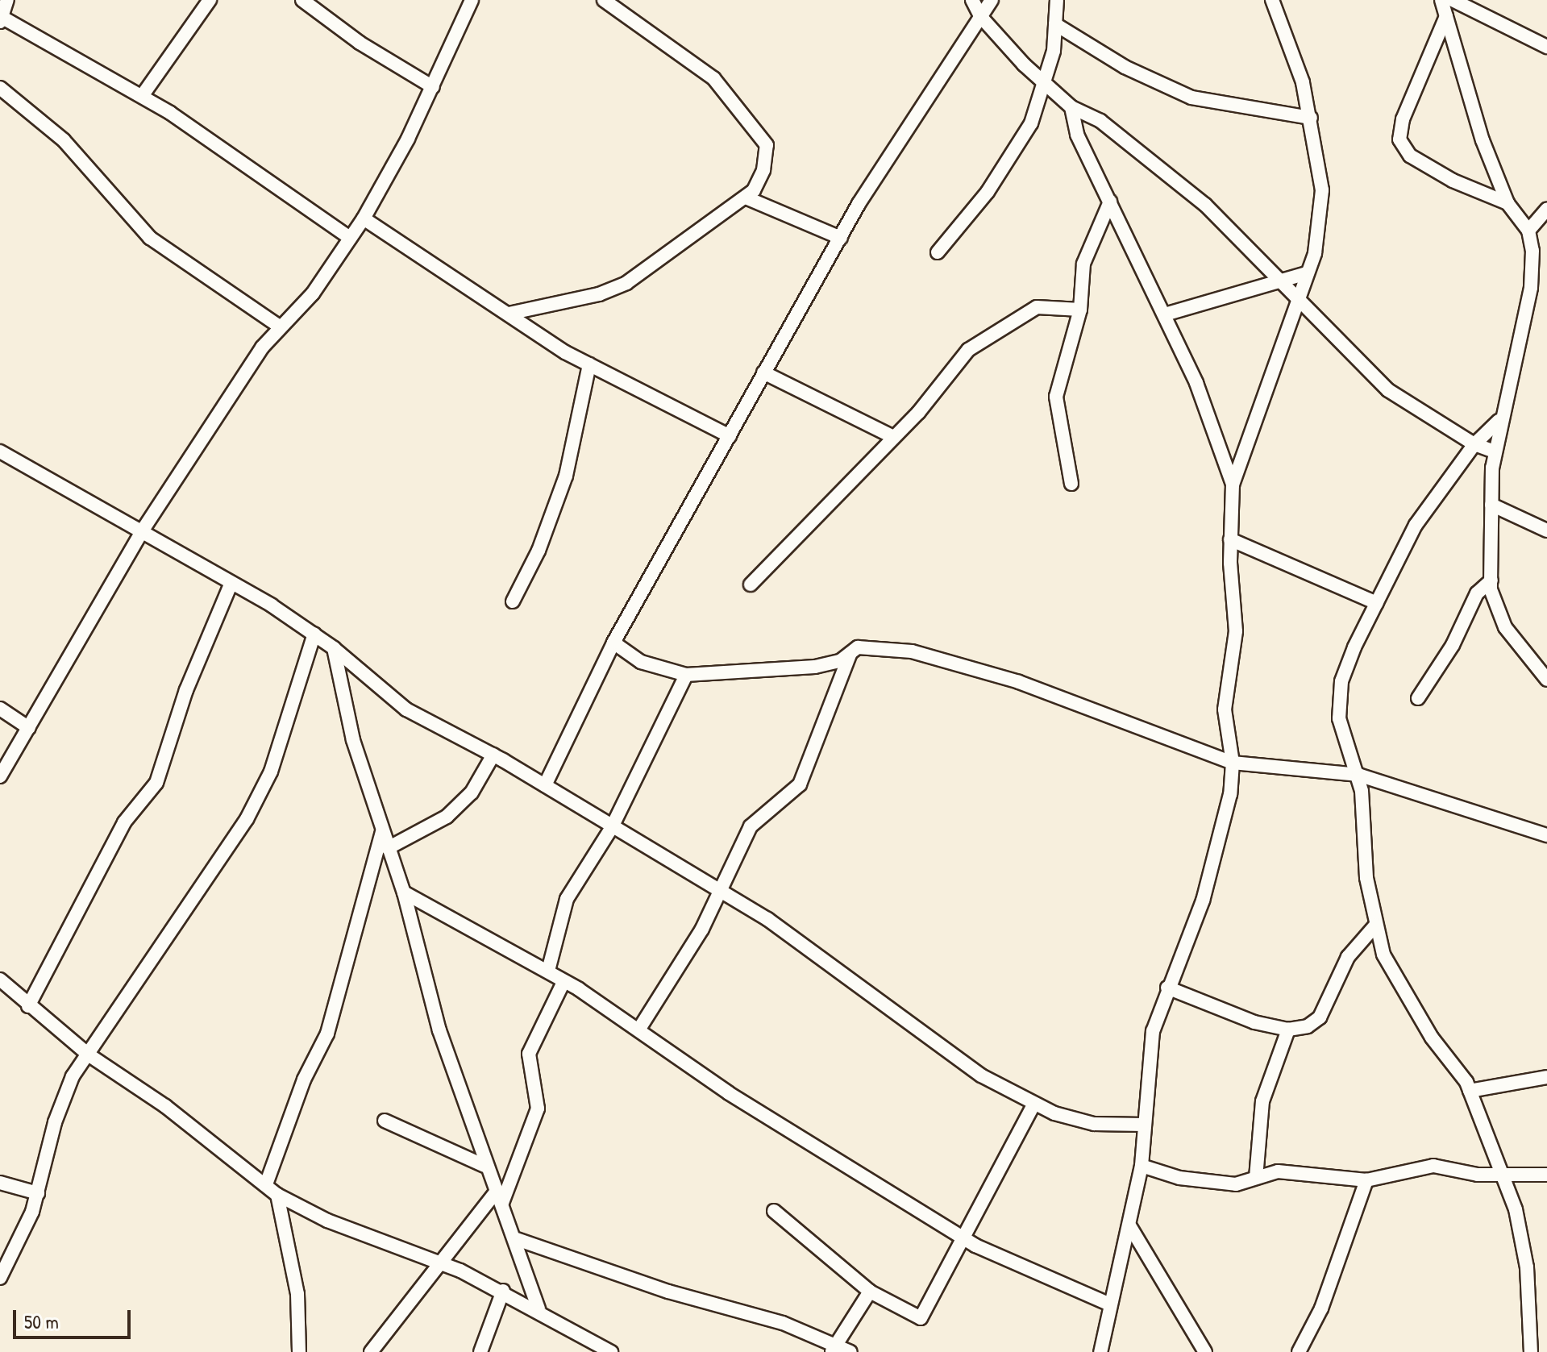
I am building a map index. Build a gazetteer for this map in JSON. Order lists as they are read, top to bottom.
{
  "scale_bar": "50 m"
}
